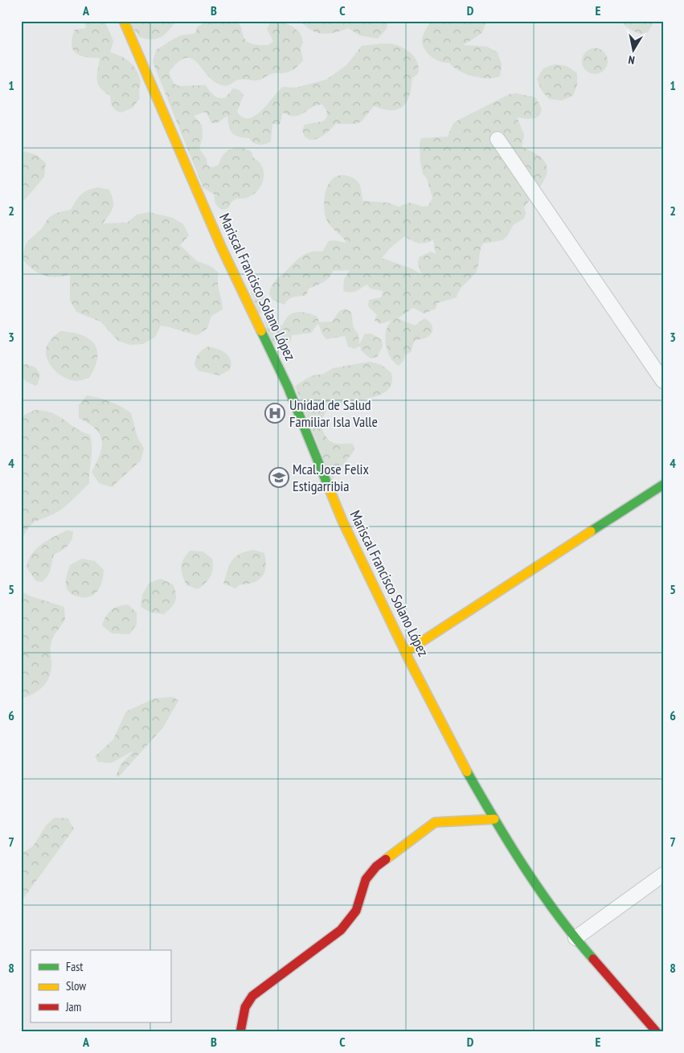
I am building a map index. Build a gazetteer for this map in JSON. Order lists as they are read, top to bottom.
{
  "streets": {
    "street": ["Mariscal Francisco Solano López"]
  },
  "places": {
    "hospital": ["Unidad de Salud Familiar Isla Valle"],
    "school or university": ["Mcal. Jose Felix Estigarribia"]
  },
  "legend": ["Fast", "Slow", "Jam"],
  "north": "bottom",
  "grid": {
    "columns": [
      "A",
      "B",
      "C",
      "D",
      "E"
    ],
    "rows": [
      "1",
      "2",
      "3",
      "4",
      "5",
      "6",
      "7",
      "8"
    ]
  }
}
